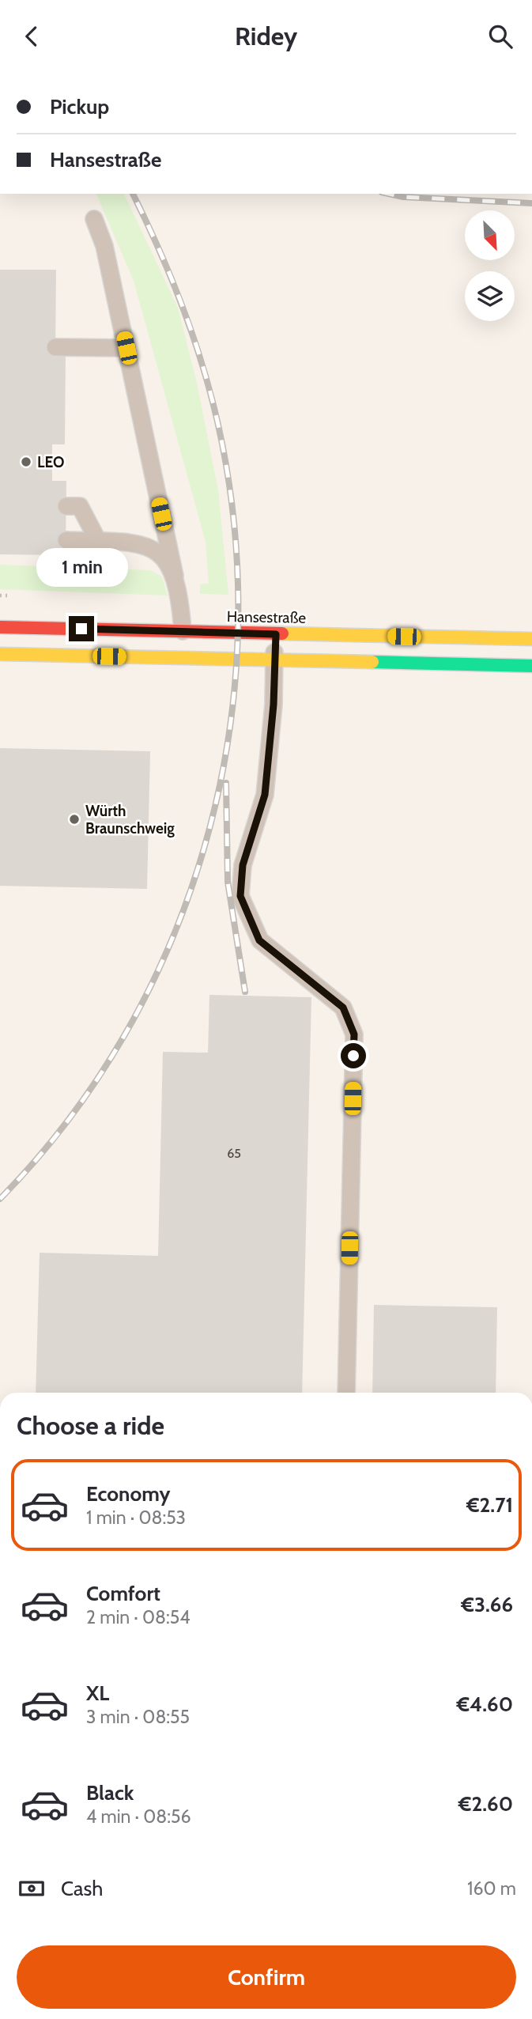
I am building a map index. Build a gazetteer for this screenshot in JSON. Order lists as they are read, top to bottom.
{
  "streets": {
    "main road": ["Hansestraße"]
  },
  "places": ["LEO", "Würth Braunschweig"],
  "house_numbers": ["65"],
  "north": "bottom right",
  "page": {
    "header": "Ridey",
    "banner": ["Pickup", "Hansestraße"],
    "bubble": "1 min",
    "heading": "Choose a ride",
    "list": [
      {
        "name": "Economy",
        "note": "1 min · 08:53",
        "value": "€2.71"
      },
      {
        "name": "Comfort",
        "note": "2 min · 08:54",
        "value": "€3.66"
      },
      {
        "name": "XL",
        "note": "3 min · 08:55",
        "value": "€4.60"
      },
      {
        "name": "Black",
        "note": "4 min · 08:56",
        "value": "€2.60"
      }
    ],
    "pay": ["Cash", "160 m"],
    "buttons": "Confirm"
  }
}
